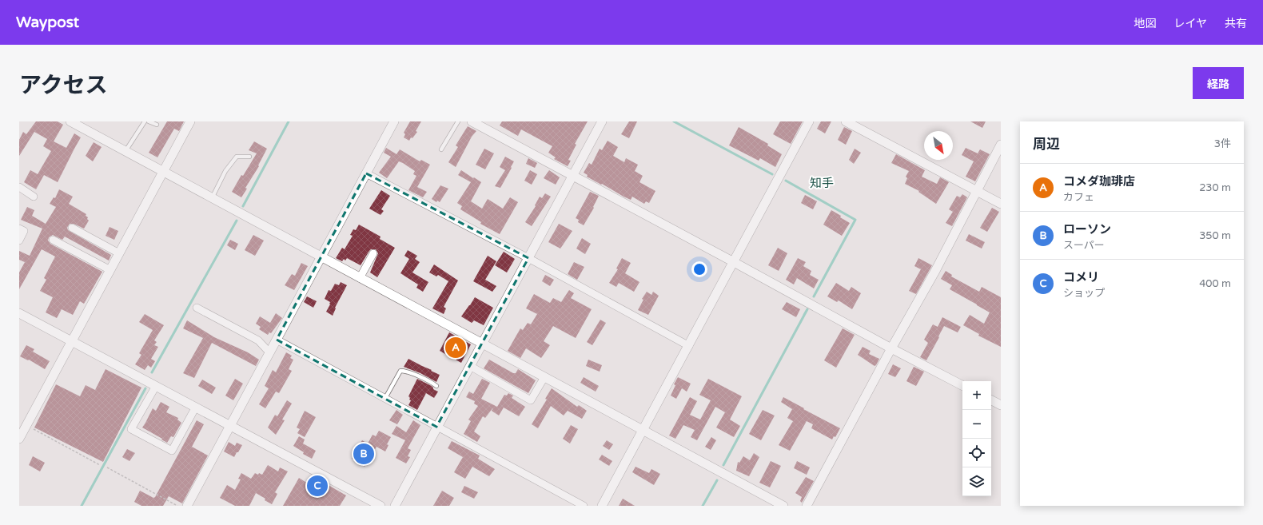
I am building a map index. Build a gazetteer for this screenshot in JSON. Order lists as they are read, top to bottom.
{
  "districts": ["知手"],
  "north": "bottom right",
  "page": {
    "header": "Waypost",
    "nav": ["地図", "レイヤ", "共有"],
    "title": "アクセス",
    "buttons": "経路",
    "heading": ["周辺", "3件"],
    "list": [
      {
        "mark": "A",
        "name": "コメダ珈琲店",
        "note": "カフェ",
        "value": "230 m"
      },
      {
        "mark": "B",
        "name": "ローソン",
        "note": "スーパー",
        "value": "350 m"
      },
      {
        "mark": "C",
        "name": "コメリ",
        "note": "ショップ",
        "value": "400 m"
      }
    ],
    "pins": ["A", "B", "C"],
    "map_buttons": ["+", "−"]
  }
}
